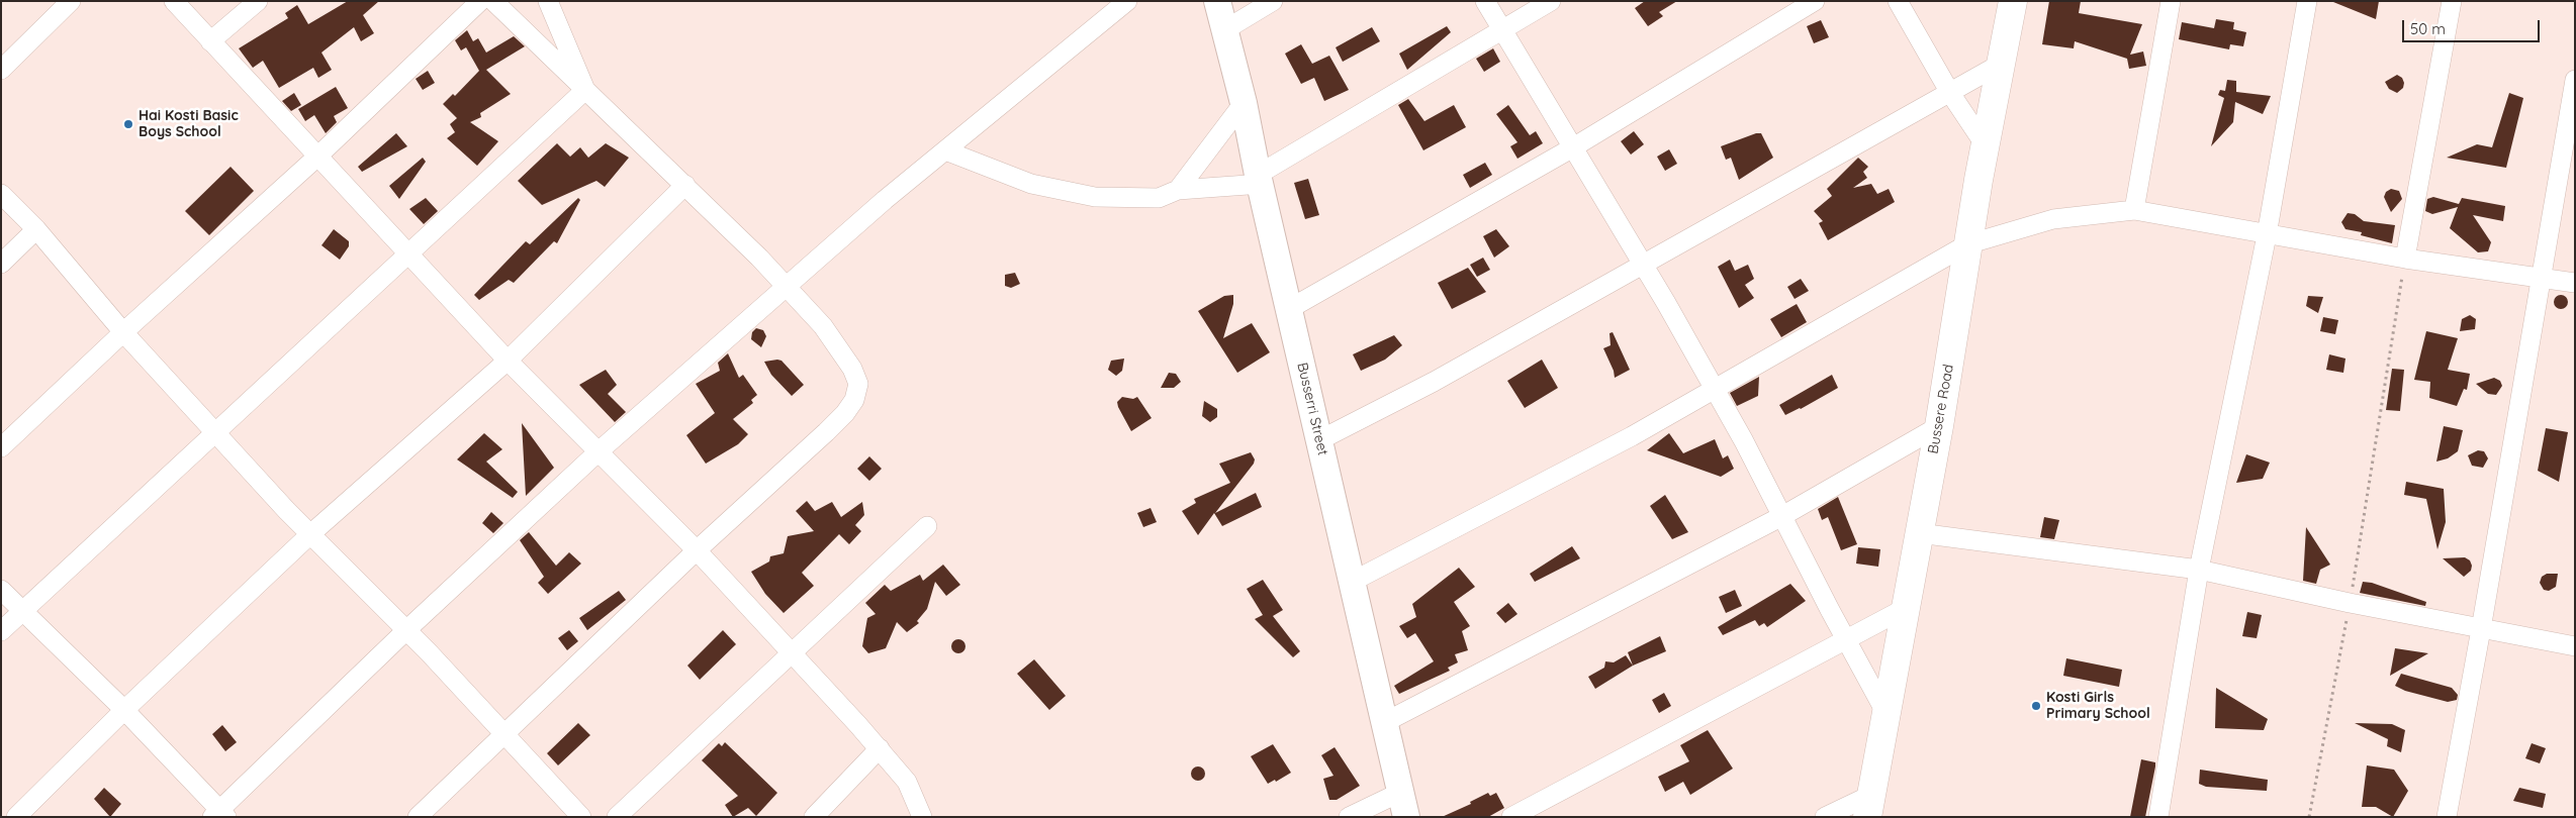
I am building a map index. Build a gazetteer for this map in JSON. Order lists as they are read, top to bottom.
{
  "streets": {
    "main road": ["Busserri Street", "Bussere Road"]
  },
  "places": ["Hai Kosti Basic Boys School", "Kosti Girls Primary School"],
  "scale_bar": "50 m"
}
